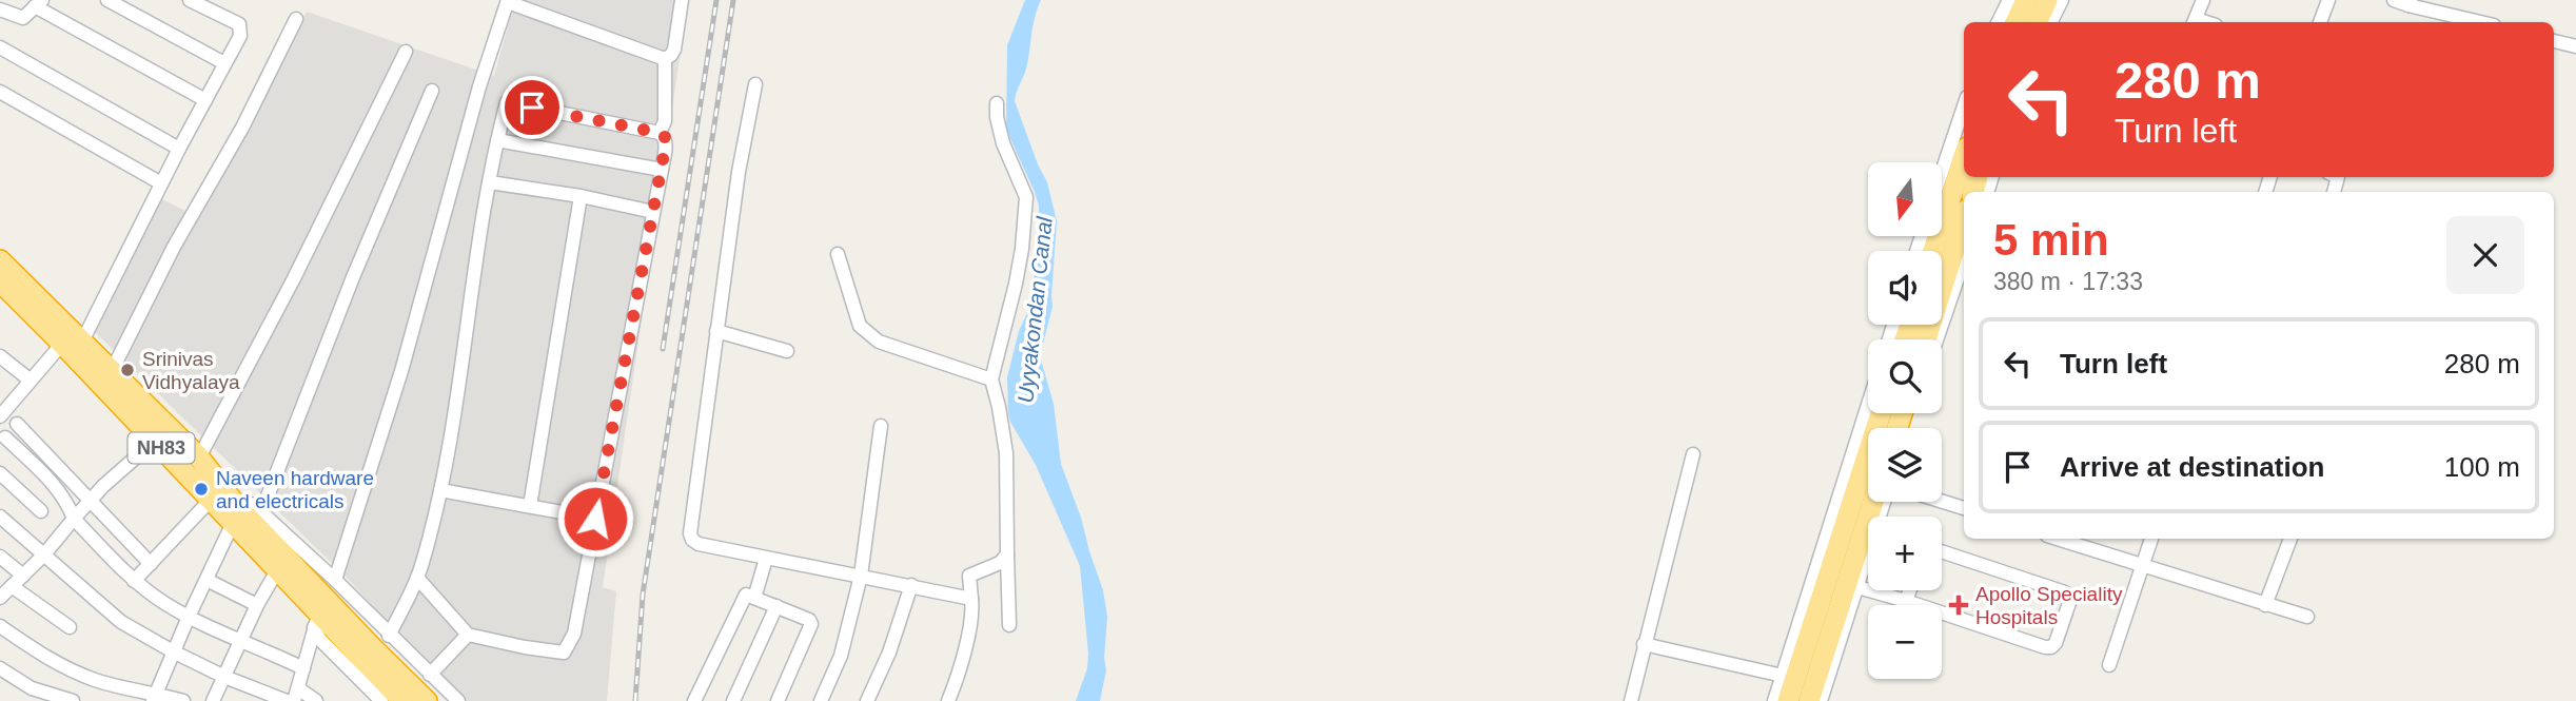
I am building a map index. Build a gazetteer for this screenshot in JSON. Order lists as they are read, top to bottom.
{
  "streets": {
    "highway": ["NH83"]
  },
  "water": ["Uyyakondan Canal"],
  "places": {
    "other": ["Srinivas Vidhyalaya", "Naveen hardware and electricals"],
    "health": ["Apollo Speciality Hospitals"]
  },
  "north": "bottom",
  "page": {
    "turn": ["280 m", "Turn left"],
    "map_buttons": ["+", "−"],
    "heading": ["5 min", "380 m · 17:33"],
    "list": [
      {
        "name": "Turn left",
        "value": "280 m"
      },
      {
        "name": "Arrive at destination",
        "value": "100 m"
      }
    ]
  }
}
